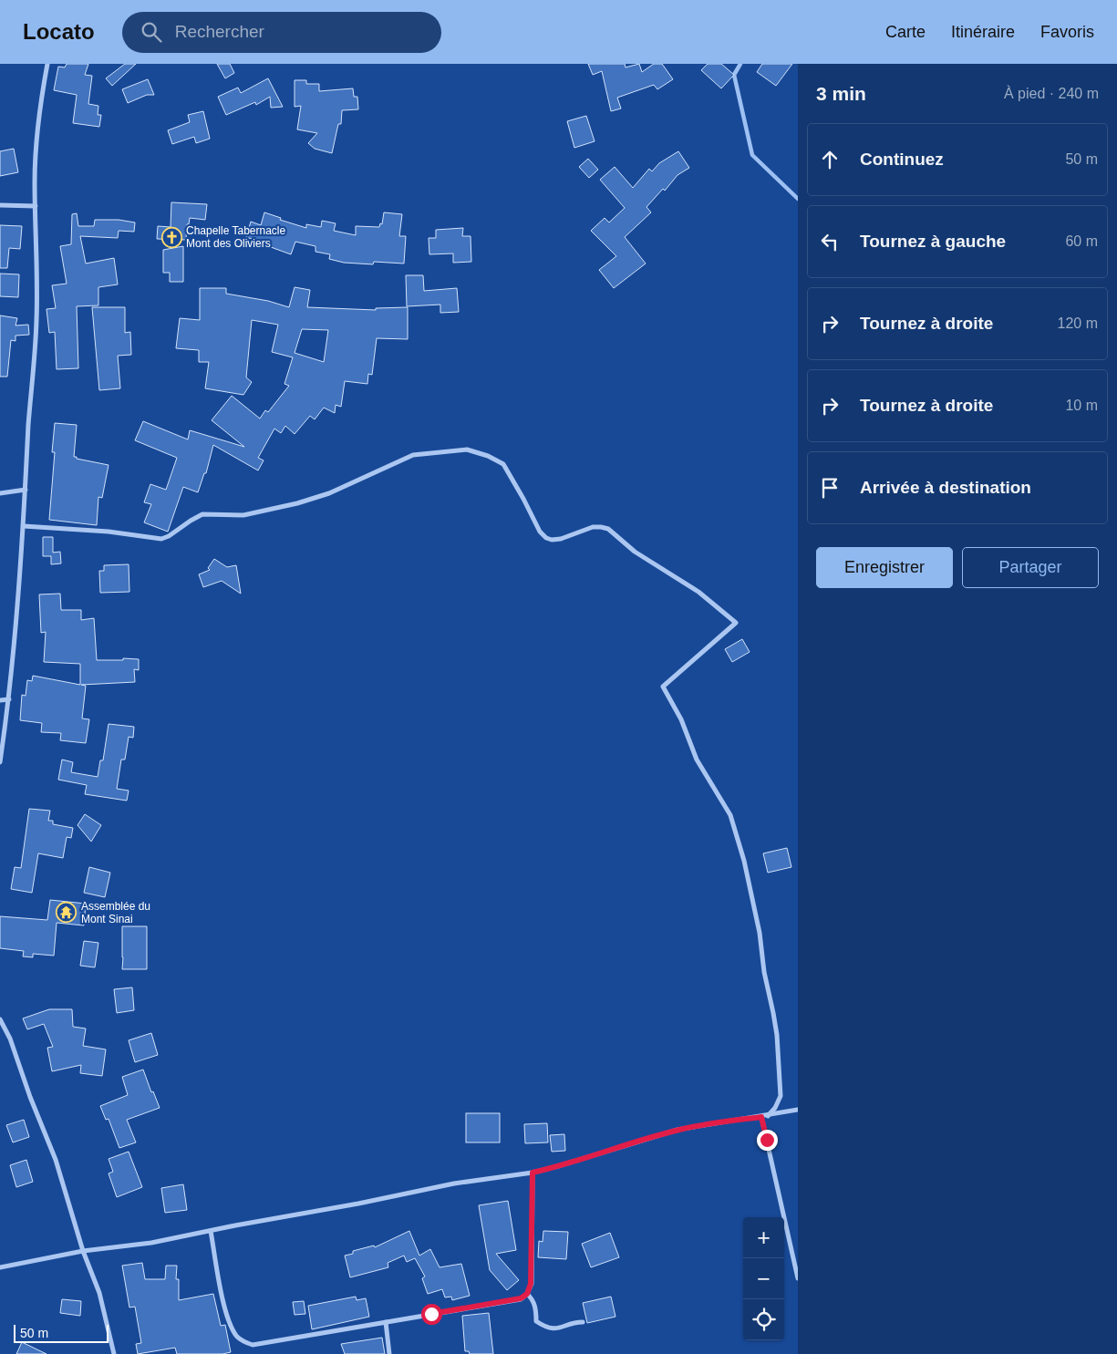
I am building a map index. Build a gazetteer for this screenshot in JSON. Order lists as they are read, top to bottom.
{
  "places": {
    "church": ["Chapelle Tabernacle Mont des Oliviers"],
    "temple": ["Assemblée du Mont Sinai"]
  },
  "scale_bar": "50 m",
  "page": {
    "header": "Locato",
    "search": "Rechercher",
    "nav": ["Carte", "Itinéraire", "Favoris"],
    "heading": ["3 min", "À pied · 240 m"],
    "list": [
      ["Continuez", "50 m"],
      ["Tournez à gauche", "60 m"],
      ["Tournez à droite", "120 m"],
      ["Tournez à droite", "10 m"],
      "Arrivée à destination"
    ],
    "buttons": ["Enregistrer", "Partager"],
    "map_buttons": ["+", "−"],
    "scale": "50 m"
  }
}
